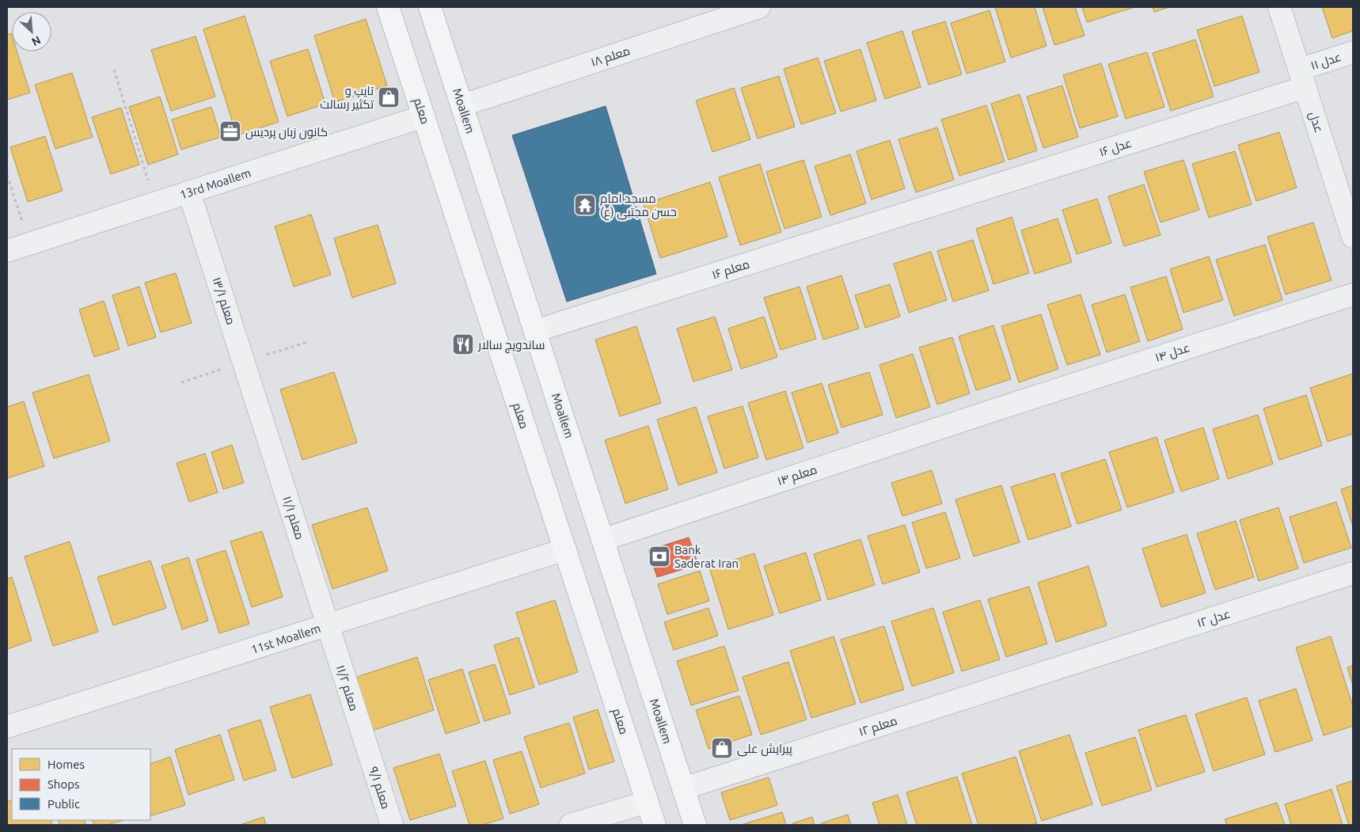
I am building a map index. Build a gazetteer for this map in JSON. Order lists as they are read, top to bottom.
{
  "streets": {
    "main road": ["معلم", "Moallem"],
    "street": [
      "معلم ۱۸",
      "عدل ۱۱",
      "عدل",
      "عدل ۱۶",
      "13rd Moallem",
      "معلم ۱۶‌",
      "معلم ۱۳/۱",
      "عدل ۱۴",
      "معلم ۱۴",
      "معلم ۱۱/۱",
      "عدل ۱۲",
      "11st Moallem",
      "معلم ۱۱/۲",
      "معلم ۱۲",
      "معلم ۹/۱"
    ]
  },
  "crossings": [
    ["معلم ۱۸", "Moallem"],
    ["عدل ۱۱", "عدل"],
    ["عدل ۱۱", "عدل ۱۶"],
    ["معلم", "13rd Moallem"],
    ["معلم", "11st Moallem"],
    ["Moallem", "معلم ۱۶‌"],
    ["Moallem", "معلم ۱۴"],
    ["Moallem", "معلم ۱۲"],
    ["عدل", "عدل ۱۶"],
    ["عدل ۱۶", "معلم ۱۶‌"],
    ["13rd Moallem", "معلم ۱۳/۱"],
    ["معلم ۱۳/۱", "معلم ۱۱/۱"],
    ["عدل ۱۴", "معلم ۱۴"],
    ["معلم ۱۱/۱", "11st Moallem"],
    ["معلم ۱۱/۱", "معلم ۱۱/۲"],
    ["عدل ۱۲", "معلم ۱۲"],
    ["11st Moallem", "معلم ۱۱/۲"],
    ["معلم ۱۱/۲", "معلم ۹/۱"]
  ],
  "places": {
    "shop": ["تایپ و تکثیر رسالت", "پیرایش علی"],
    "office": ["کانون زبان پردیس"],
    "temple": ["مسجد امام حسن مجتبی (ع)"],
    "restaurant": ["ساندویچ سالار"],
    "bank": ["Bank Saderat Iran"]
  },
  "legend": ["Homes", "Shops", "Public"],
  "north": "bottom right"
}
